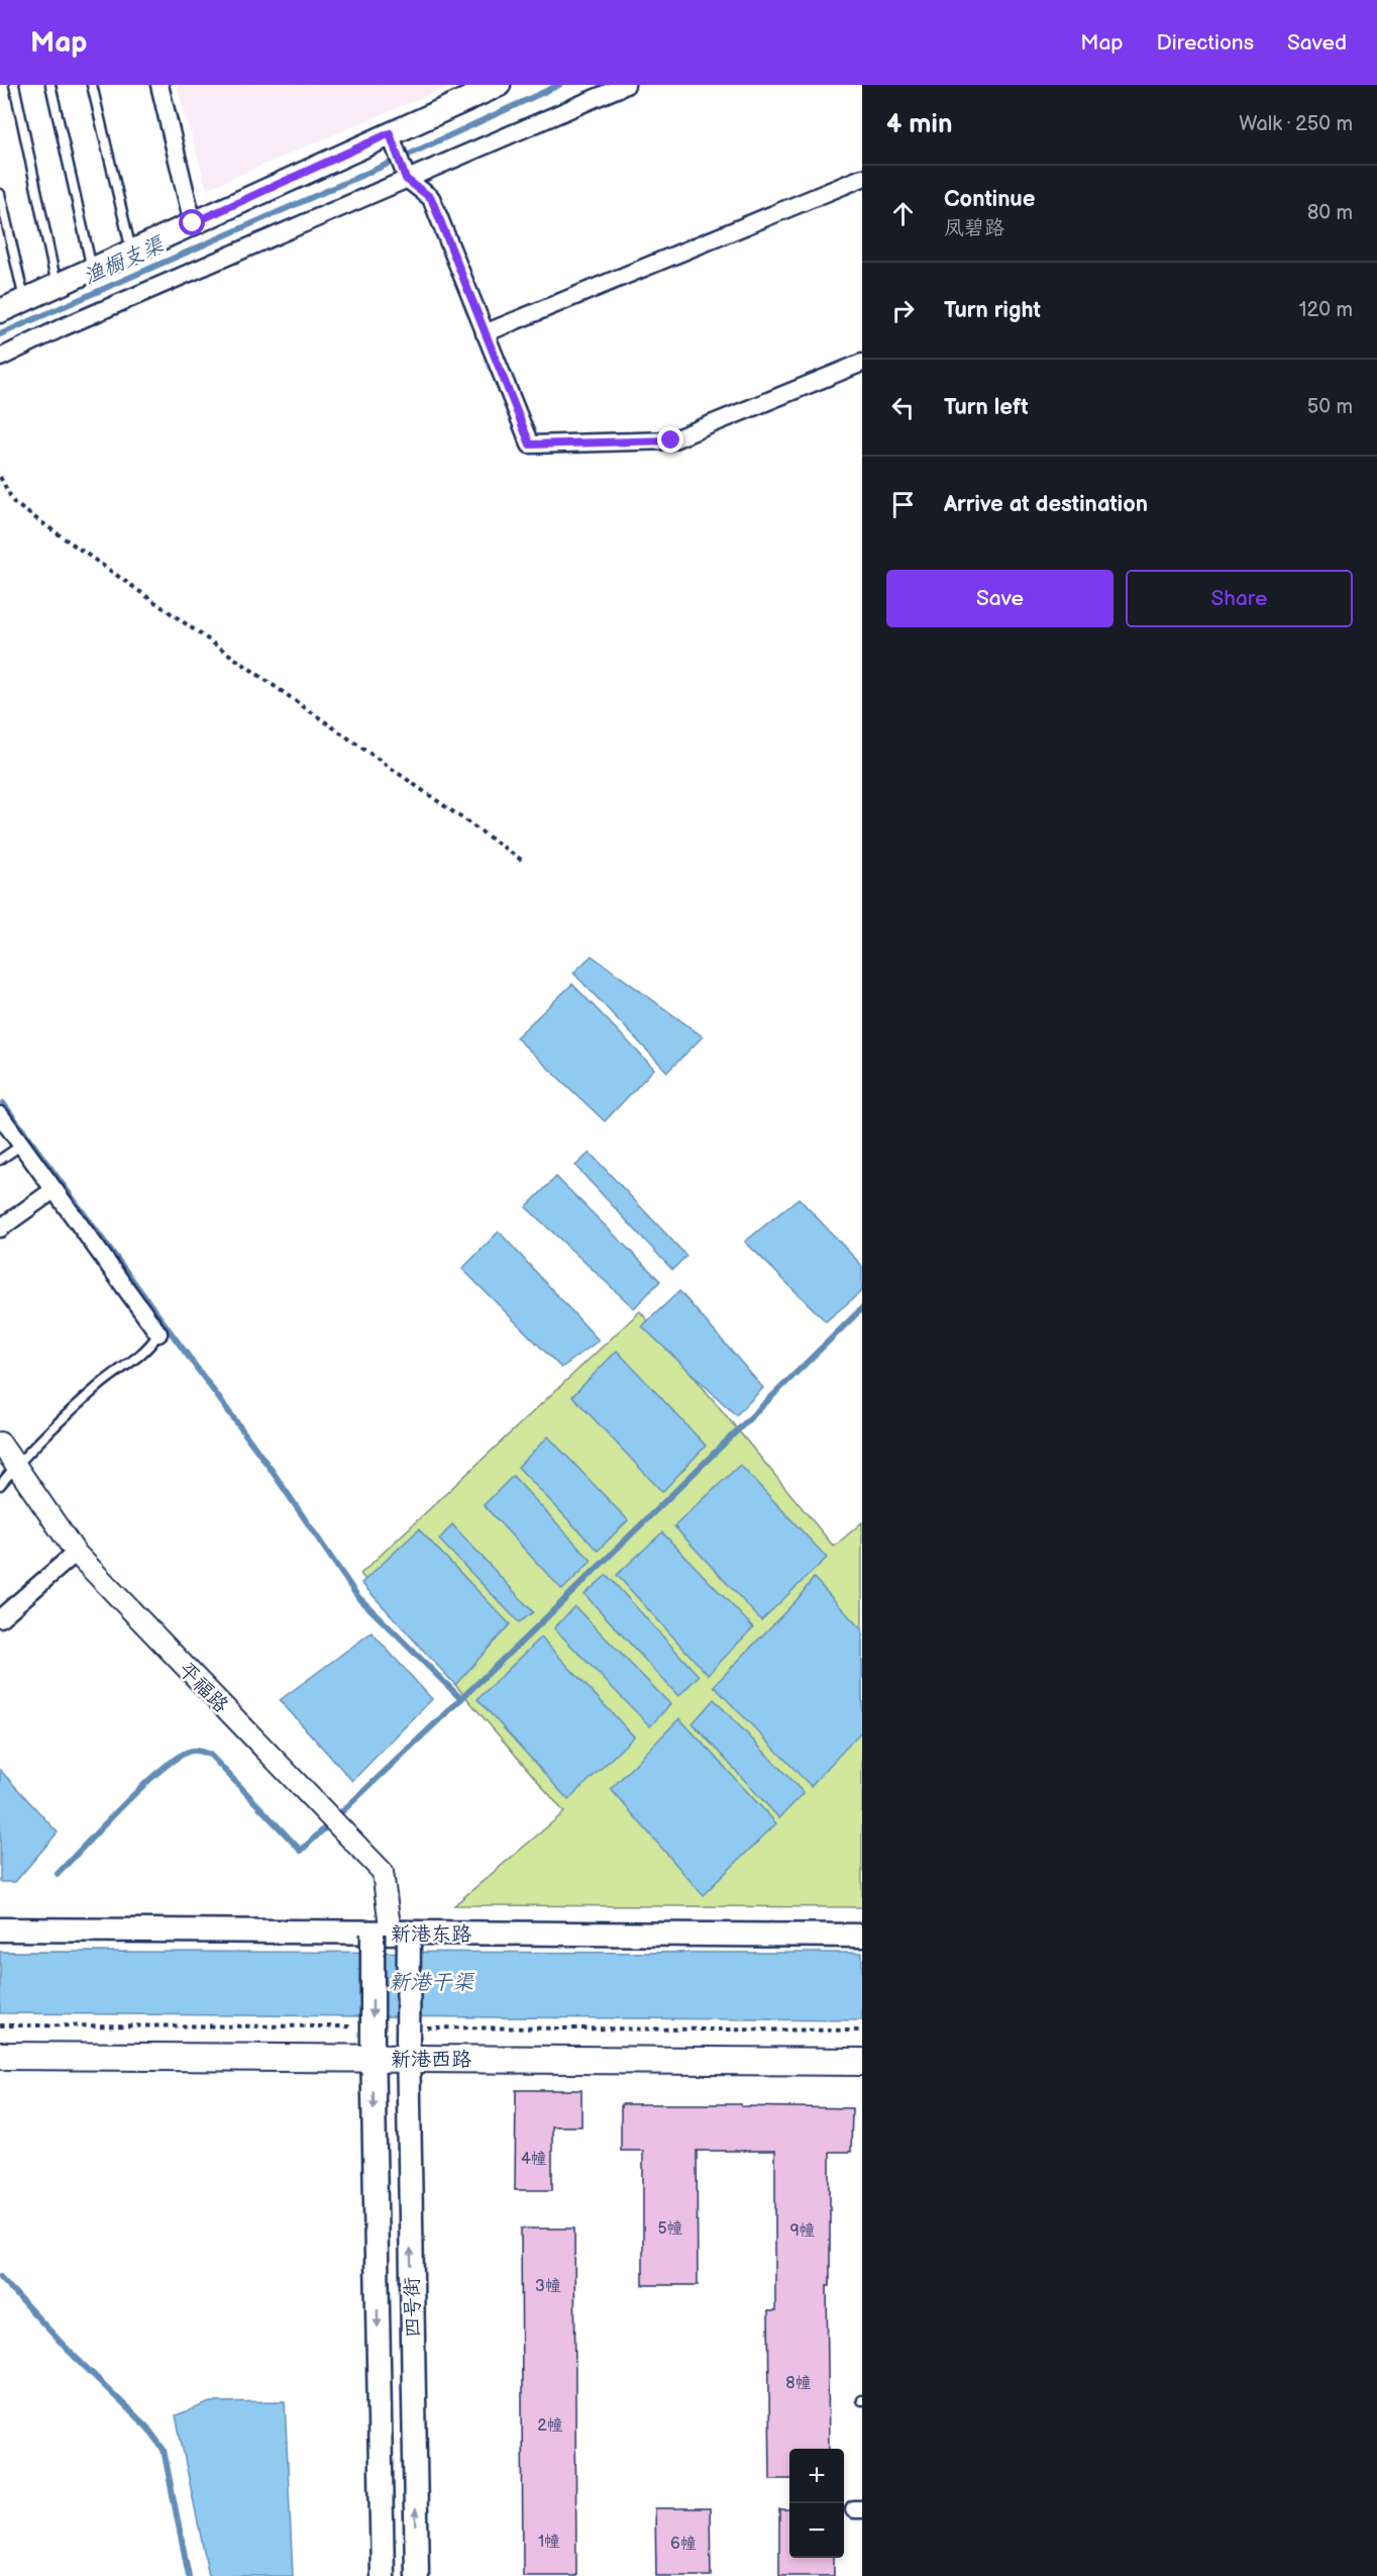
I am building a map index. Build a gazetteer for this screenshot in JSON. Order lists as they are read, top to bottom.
{
  "streets": {
    "main road": ["新港东路", "新港西路", "四号街"],
    "street": ["平福路"]
  },
  "crossings": [
    ["平福路", "新港东路"],
    ["平福路", "四号街"],
    ["新港东路", "四号街"]
  ],
  "water": ["渔橱支渠", "新港干渠"],
  "house_numbers": [
    "4幢",
    "5幢",
    "9幢",
    "3幢",
    "8幢",
    "2幢",
    "1幢",
    "6幢"
  ],
  "page": {
    "header": "Map",
    "nav": ["Map", "Directions", "Saved"],
    "heading": ["4 min", "Walk · 250 m"],
    "list": [
      ["Continue", "凤碧路", "80 m"],
      ["Turn right", "120 m"],
      ["Turn left", "50 m"],
      "Arrive at destination"
    ],
    "buttons": ["Save", "Share"],
    "map_buttons": ["+", "−"]
  }
}
